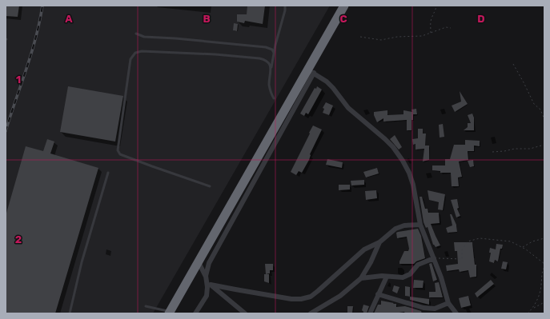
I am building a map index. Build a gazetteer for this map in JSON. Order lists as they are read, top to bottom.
{
  "grid": {
    "columns": [
      "A",
      "B",
      "C",
      "D"
    ],
    "rows": ["1", "2"]
  }
}
